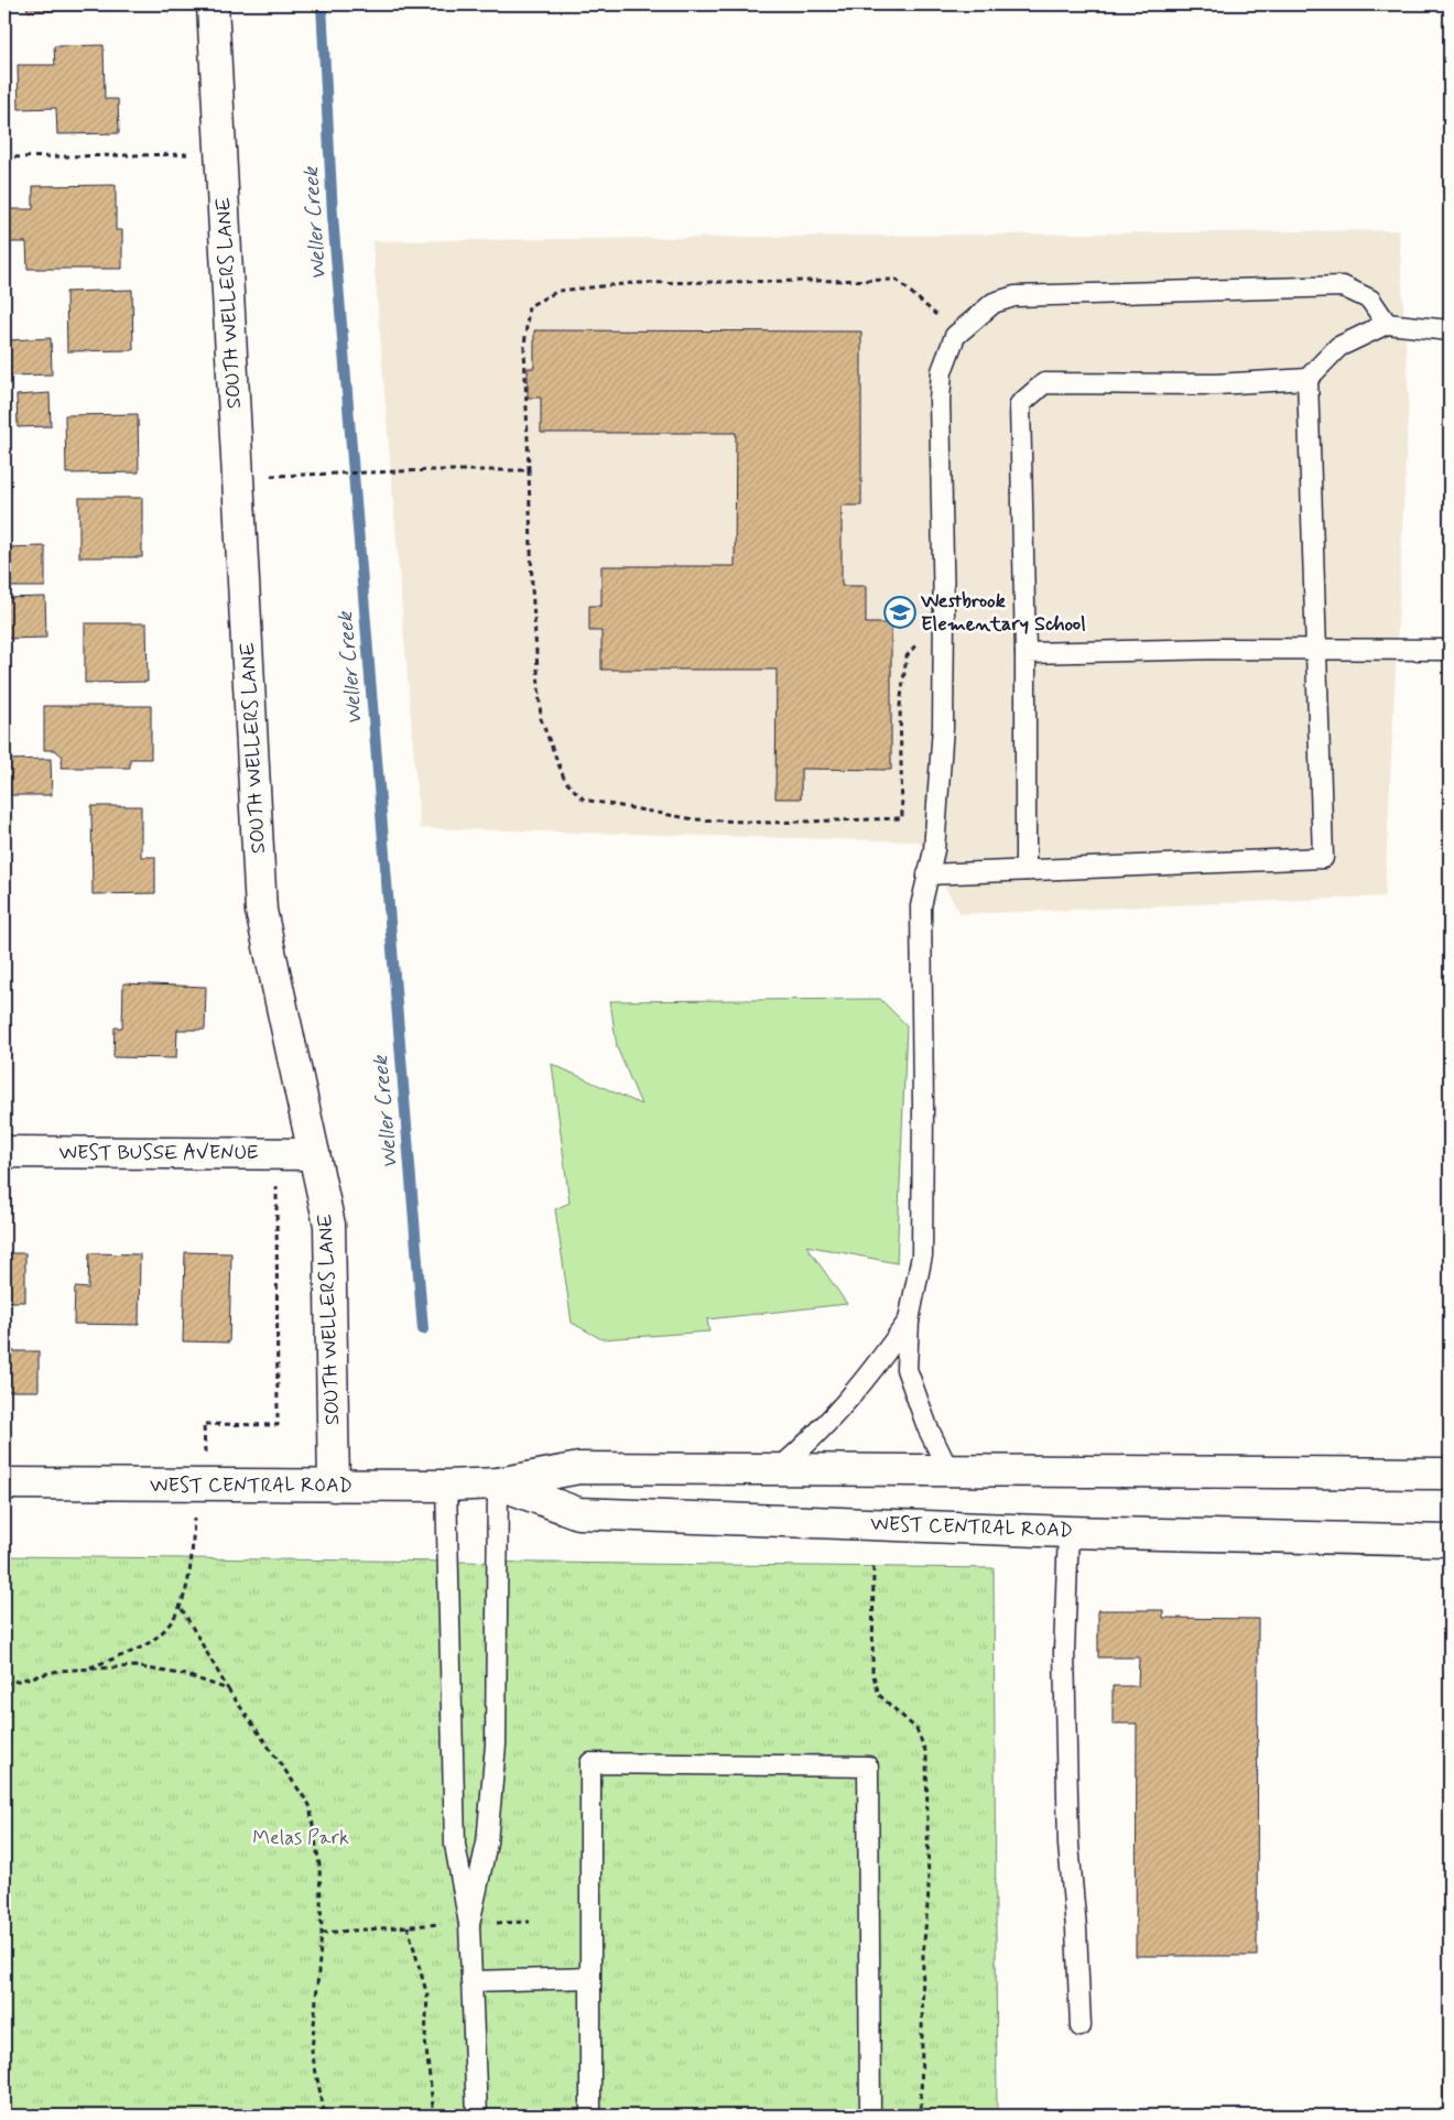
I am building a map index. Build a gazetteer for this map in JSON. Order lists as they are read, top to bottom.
{
  "streets": {
    "main road": ["SOUTH WELLERS LANE", "WEST BUSSE AVENUE", "WEST CENTRAL ROAD"]
  },
  "crossings": [
    ["SOUTH WELLERS LANE", "WEST BUSSE AVENUE"],
    ["SOUTH WELLERS LANE", "WEST CENTRAL ROAD"]
  ],
  "water": ["Weller Creek"],
  "parks": ["Melas Park"],
  "places": {
    "school or university": ["Westbrook Elementary School"]
  }
}
